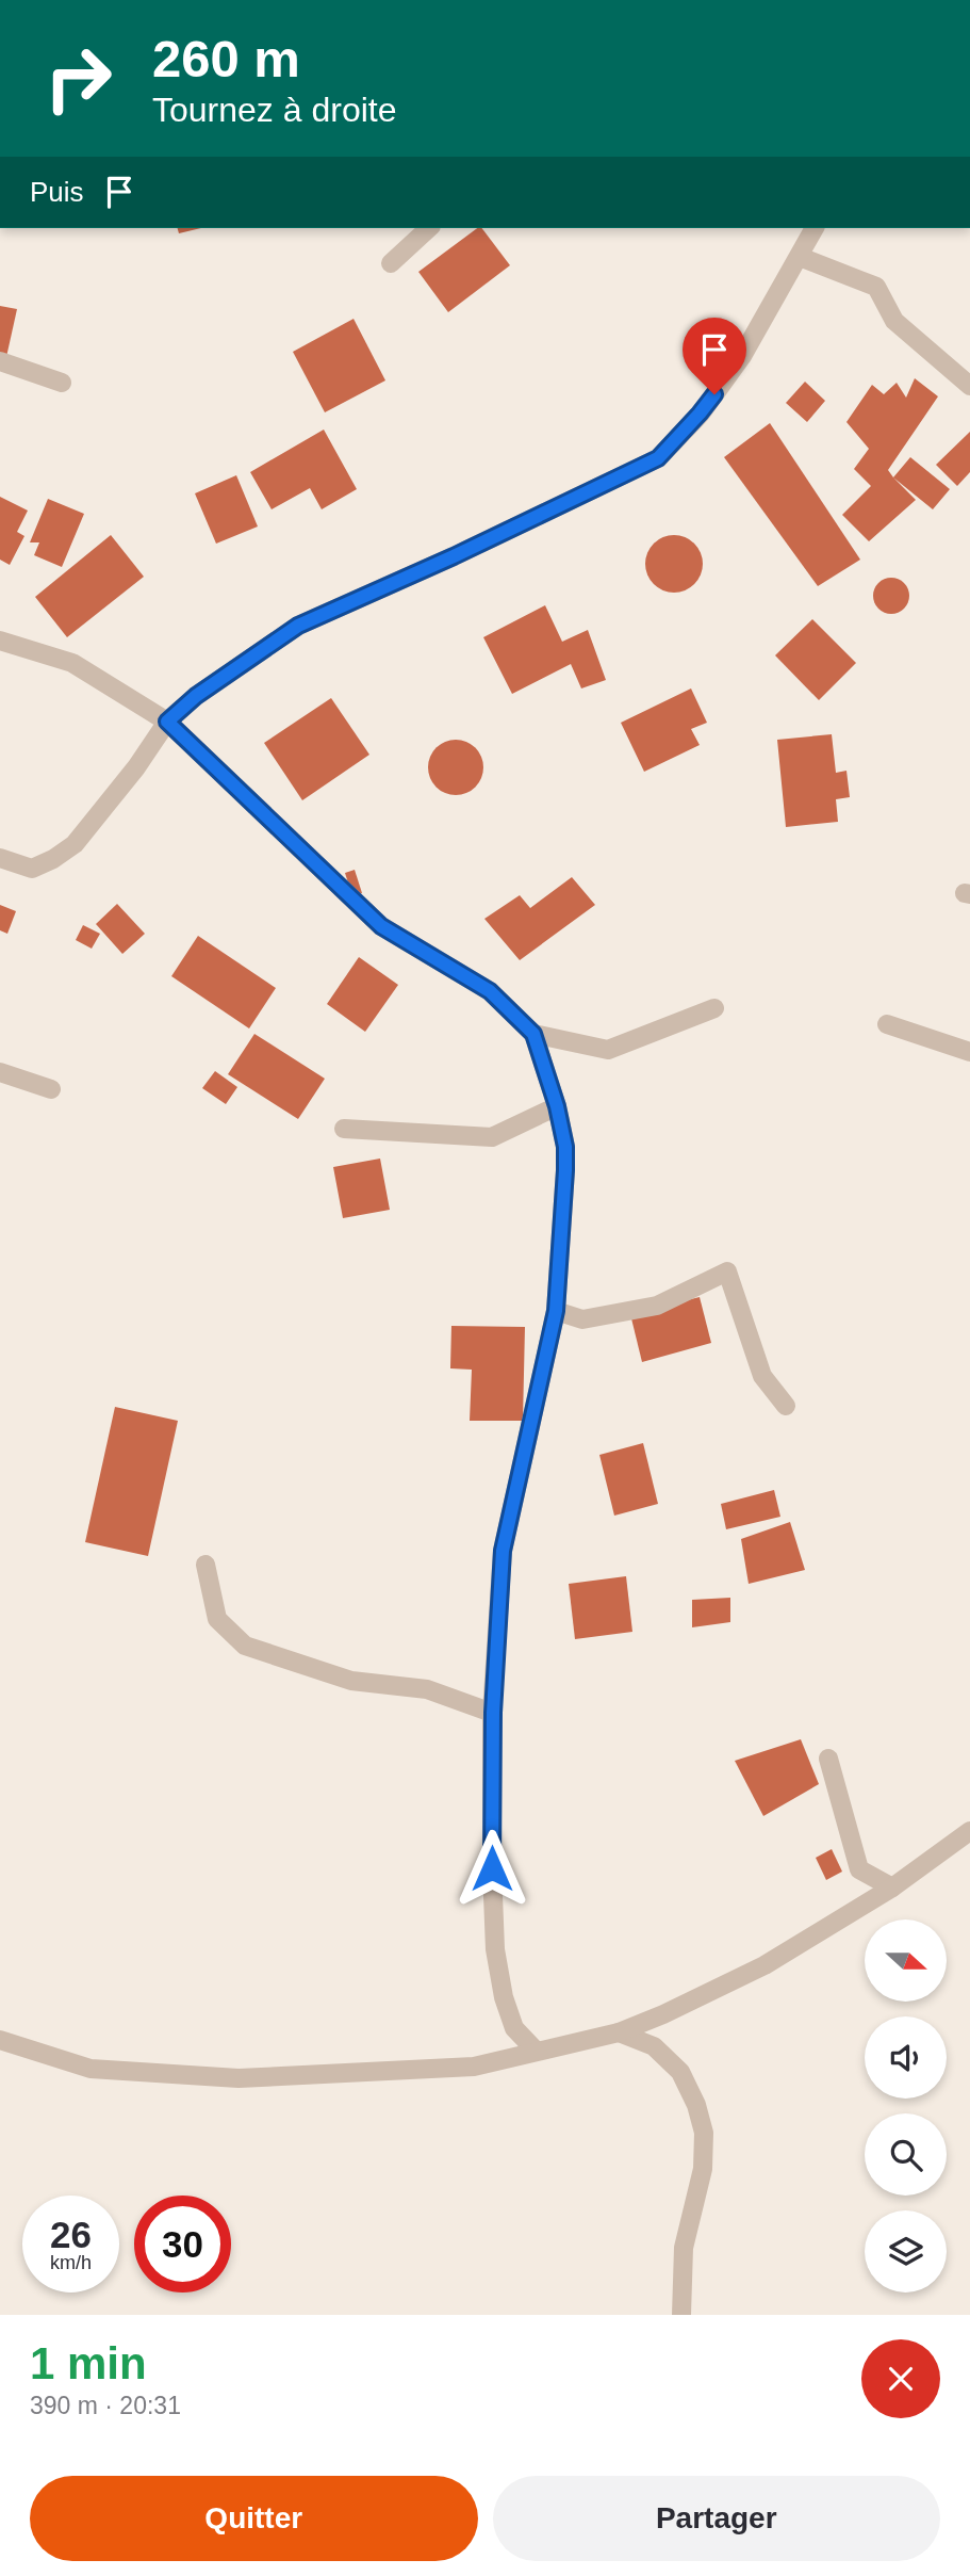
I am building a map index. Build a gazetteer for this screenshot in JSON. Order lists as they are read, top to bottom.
{
  "north": "right",
  "page": {
    "turn": ["260 m", "Tournez à droite"],
    "then": "Puis",
    "speed": "26 km/h",
    "limit": "30",
    "heading": ["1 min", "390 m · 20:31"],
    "buttons": ["Quitter", "Partager"]
  }
}
